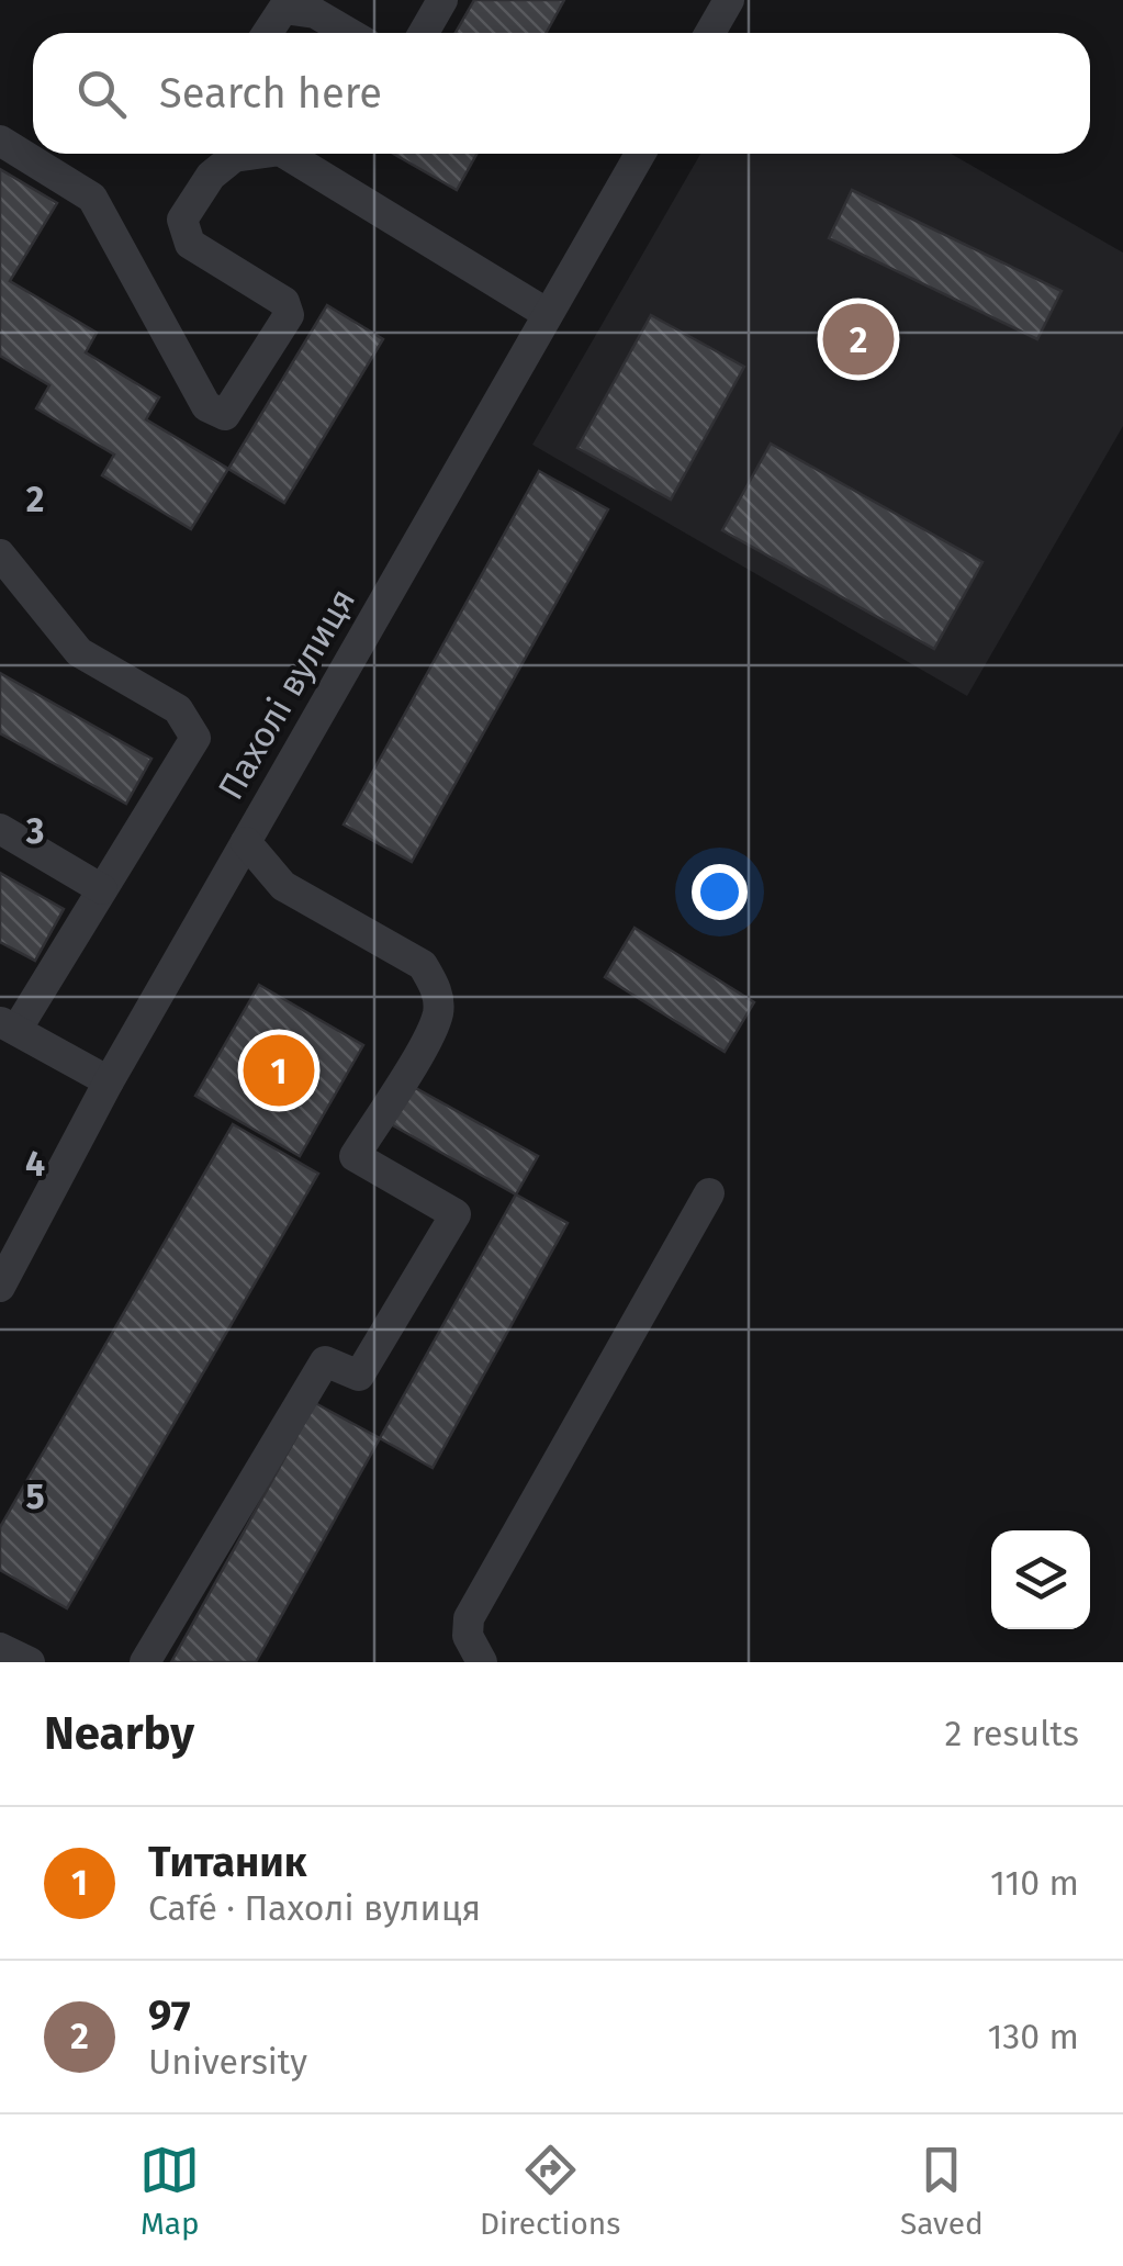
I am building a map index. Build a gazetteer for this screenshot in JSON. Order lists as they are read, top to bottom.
{
  "streets": {
    "street": ["Пахолі вулиця"]
  },
  "page": {
    "search": "Search here",
    "pins": ["2", "1"],
    "heading": ["Nearby", "2 results"],
    "list": [
      {
        "mark": "1",
        "name": "Титаник",
        "note": "Café · Пахолі вулиця",
        "value": "110 m"
      },
      {
        "mark": "2",
        "name": "97",
        "note": "University",
        "value": "130 m"
      }
    ],
    "nav": ["Map", "Directions", "Saved"]
  },
  "grid": {
    "rows": [
      "2",
      "3",
      "4",
      "5"
    ]
  }
}
